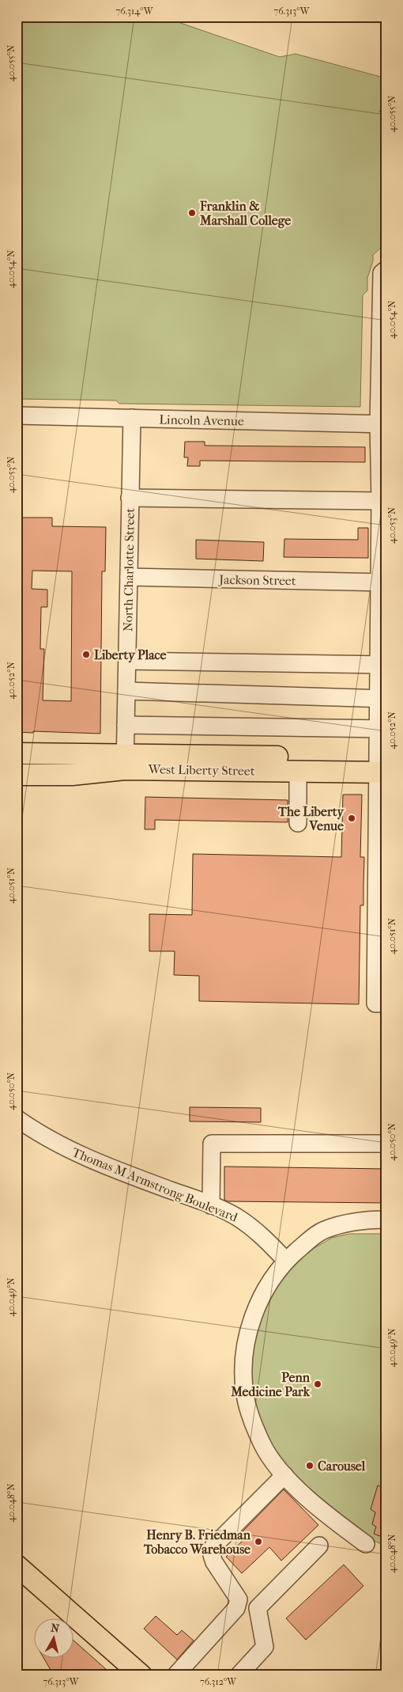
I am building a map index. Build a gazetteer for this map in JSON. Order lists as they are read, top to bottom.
{
  "streets": {
    "main road": ["West Liberty Street"],
    "street": [
      "Lincoln Avenue",
      "North Charlotte Street",
      "Jackson Street",
      "Thomas M Armstrong Boulevard"
    ]
  },
  "crossings": [
    ["Lincoln Avenue", "North Charlotte Street"],
    ["North Charlotte Street", "Jackson Street"],
    ["North Charlotte Street", "West Liberty Street"]
  ],
  "places": [
    "Franklin & Marshall College",
    "Liberty Place",
    "The Liberty Venue",
    "Penn Medicine Park",
    "Carousel",
    "Henry B. Friedman Tobacco Warehouse"
  ],
  "north": "top",
  "coordinates": [
    "76.314°W",
    "76.313°W",
    "40.055°N",
    "40.054°N",
    "40.053°N",
    "40.052°N",
    "40.051°N",
    "40.050°N",
    "40.049°N",
    "40.048°N",
    "76.312°W"
  ]
}
